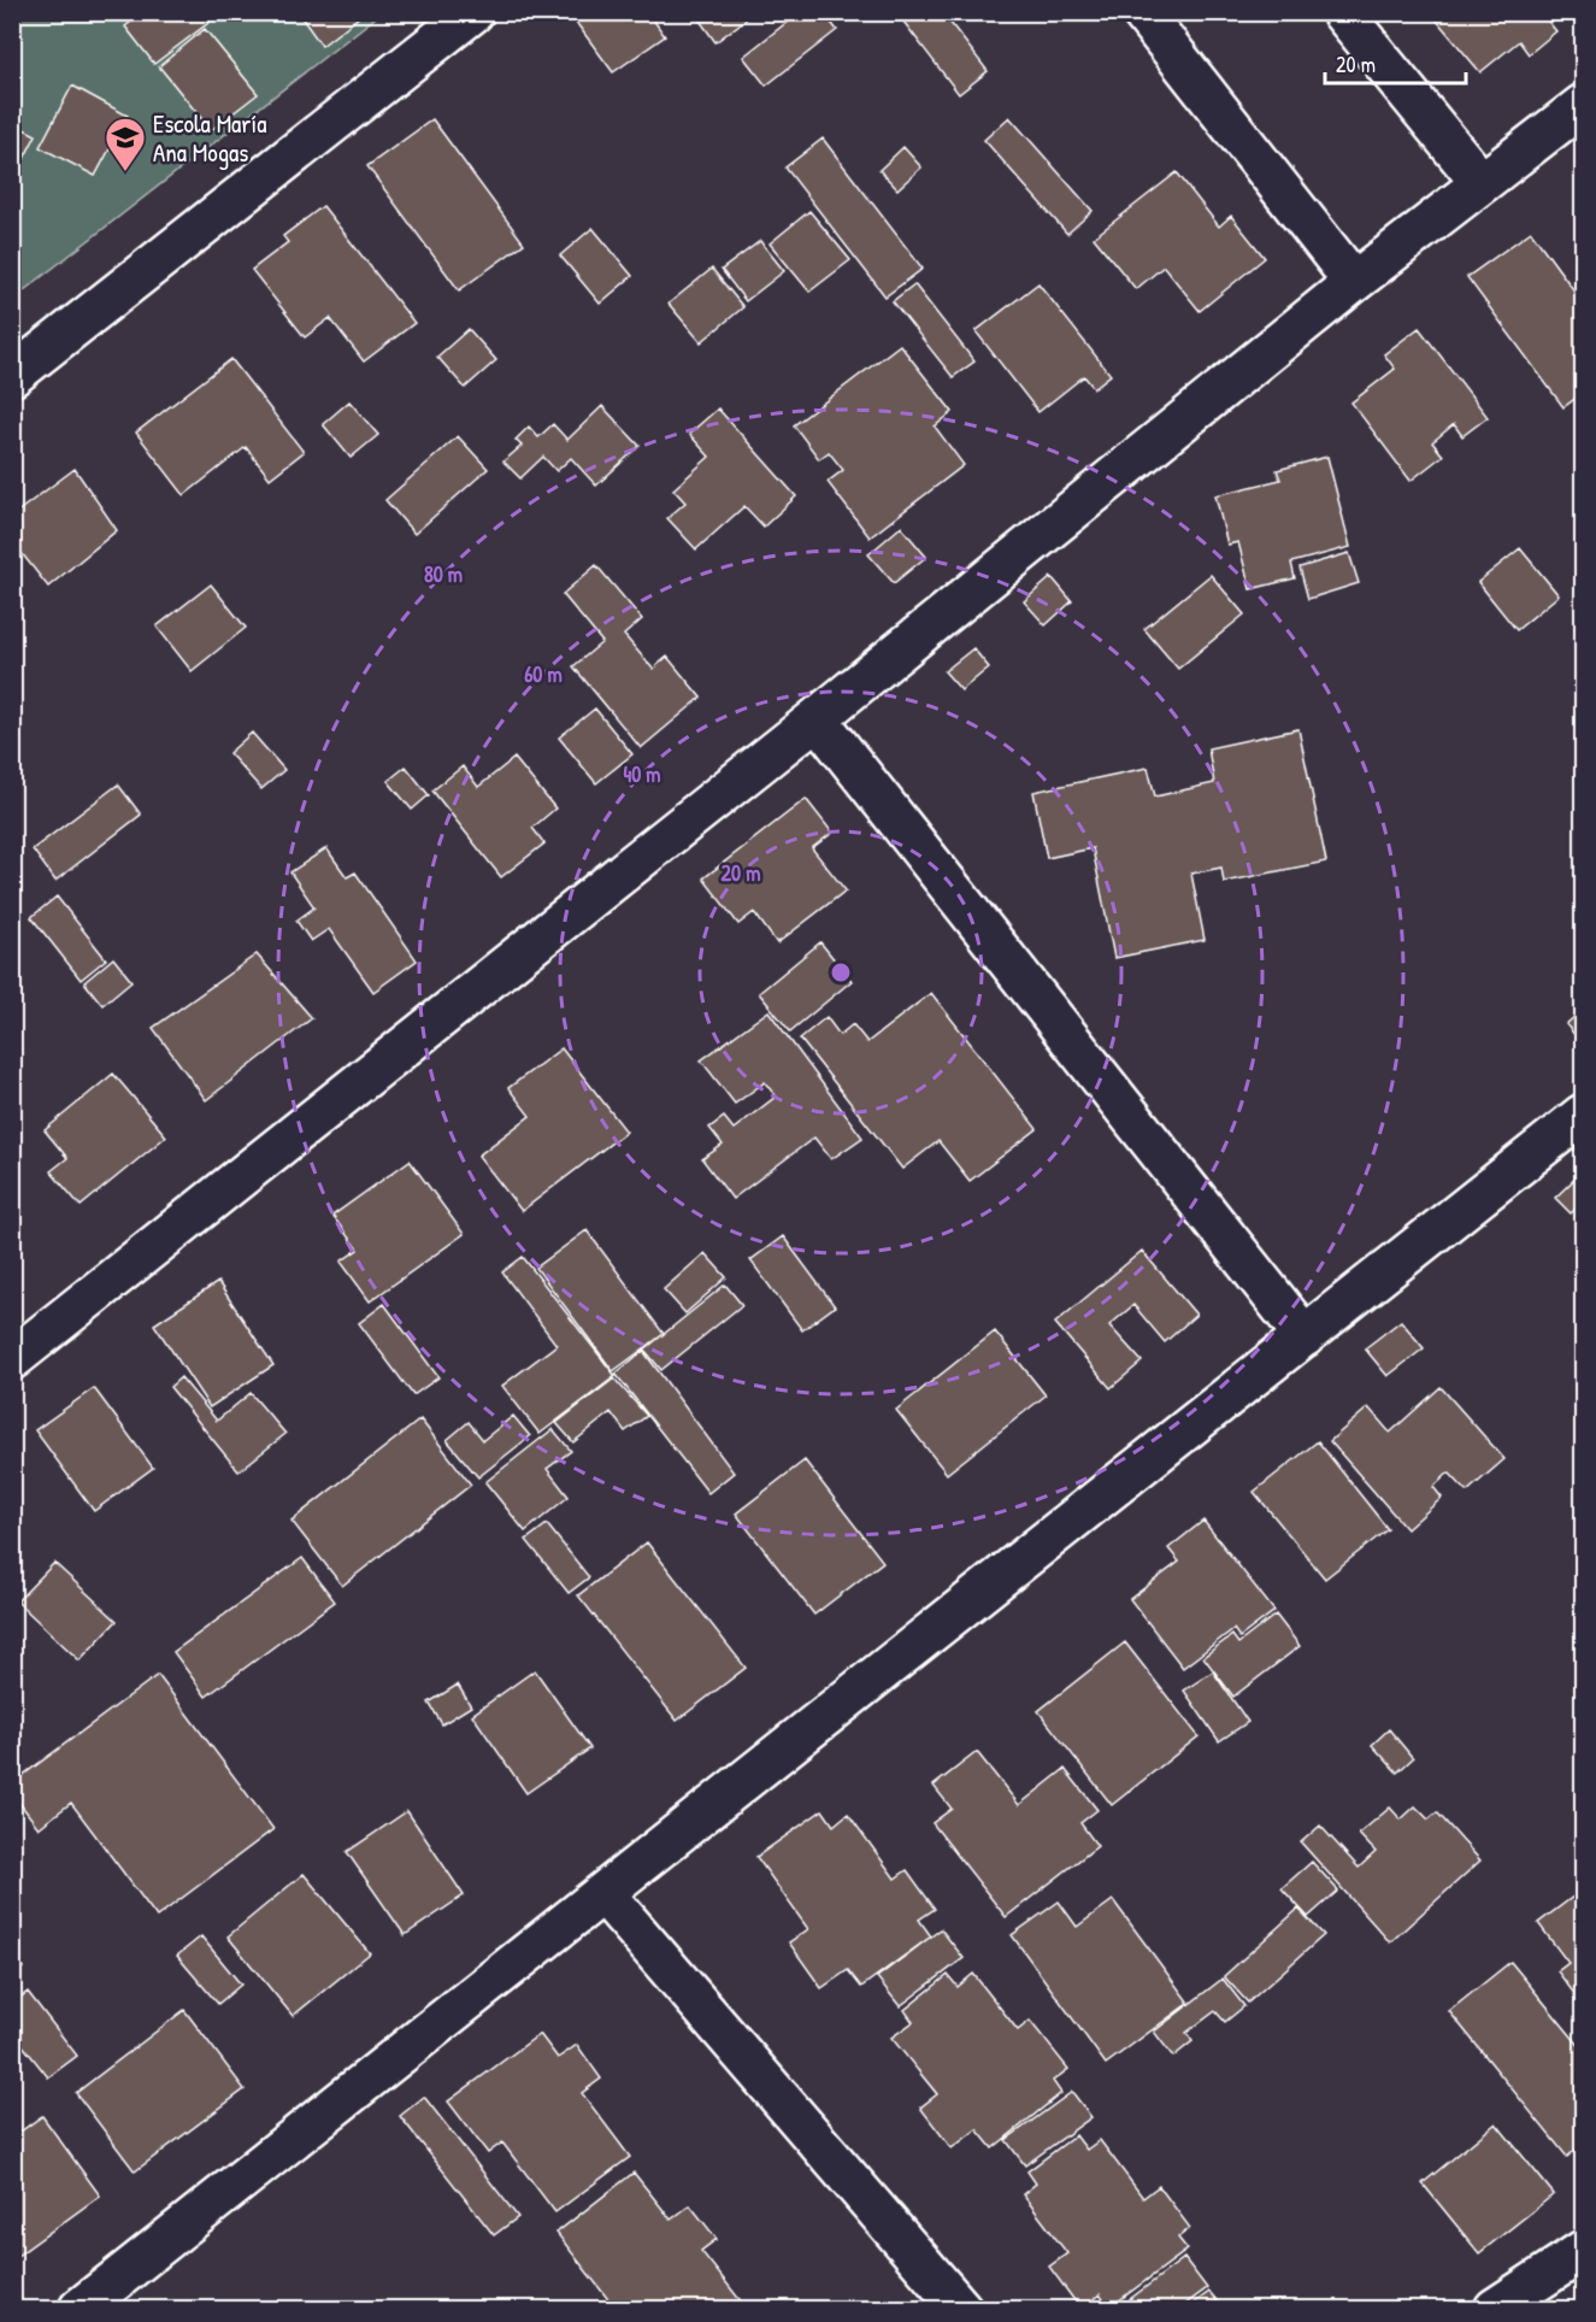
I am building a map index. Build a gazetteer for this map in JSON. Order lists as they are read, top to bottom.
{
  "places": {
    "school or university": ["Escola María Ana Mogas"]
  },
  "scale_bar": "20 m",
  "rings": [
    "80 m",
    "60 m",
    "40 m",
    "20 m"
  ]
}
